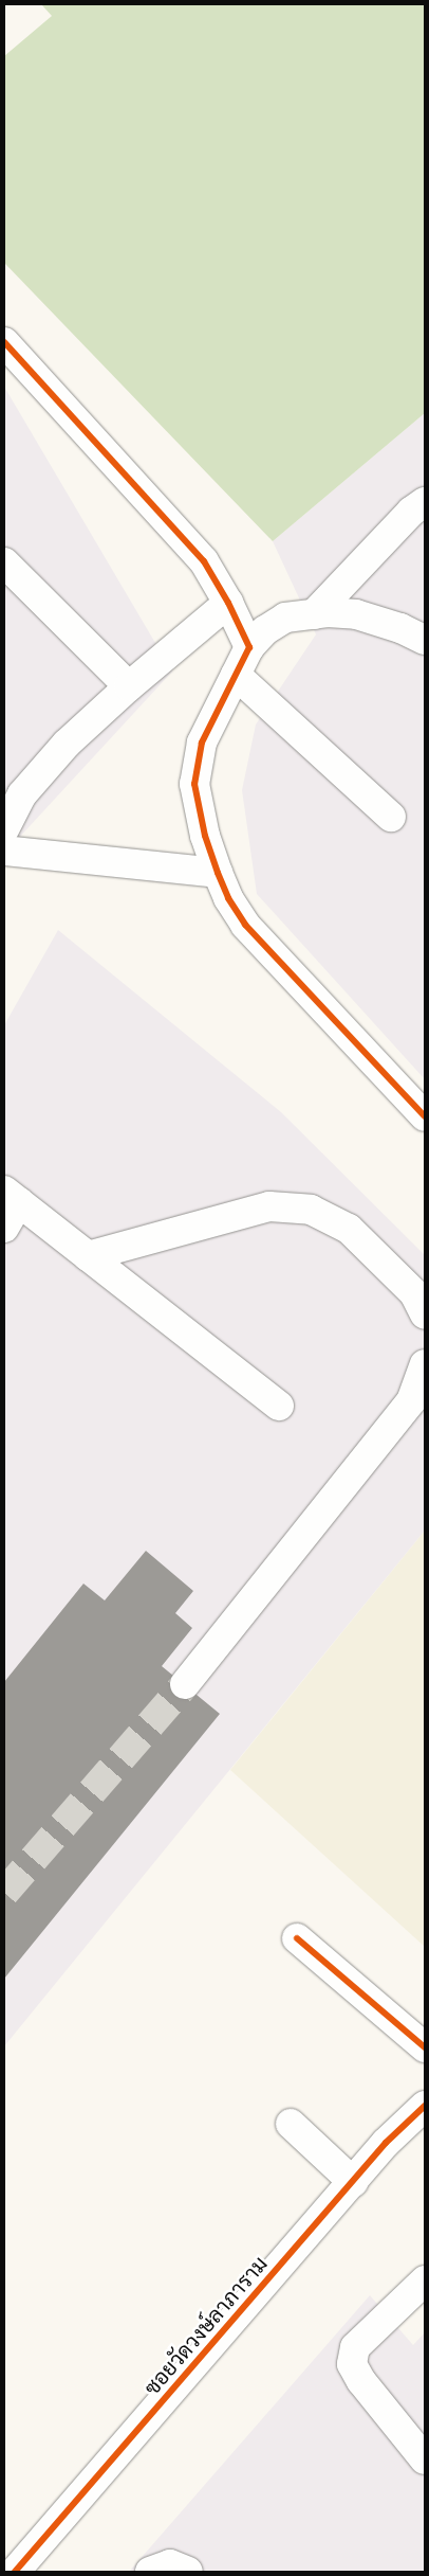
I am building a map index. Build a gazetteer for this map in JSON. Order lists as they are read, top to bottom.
{
  "streets": {
    "street": ["ซอยวัดวงษ์ลาภาราม"]
  }
}
